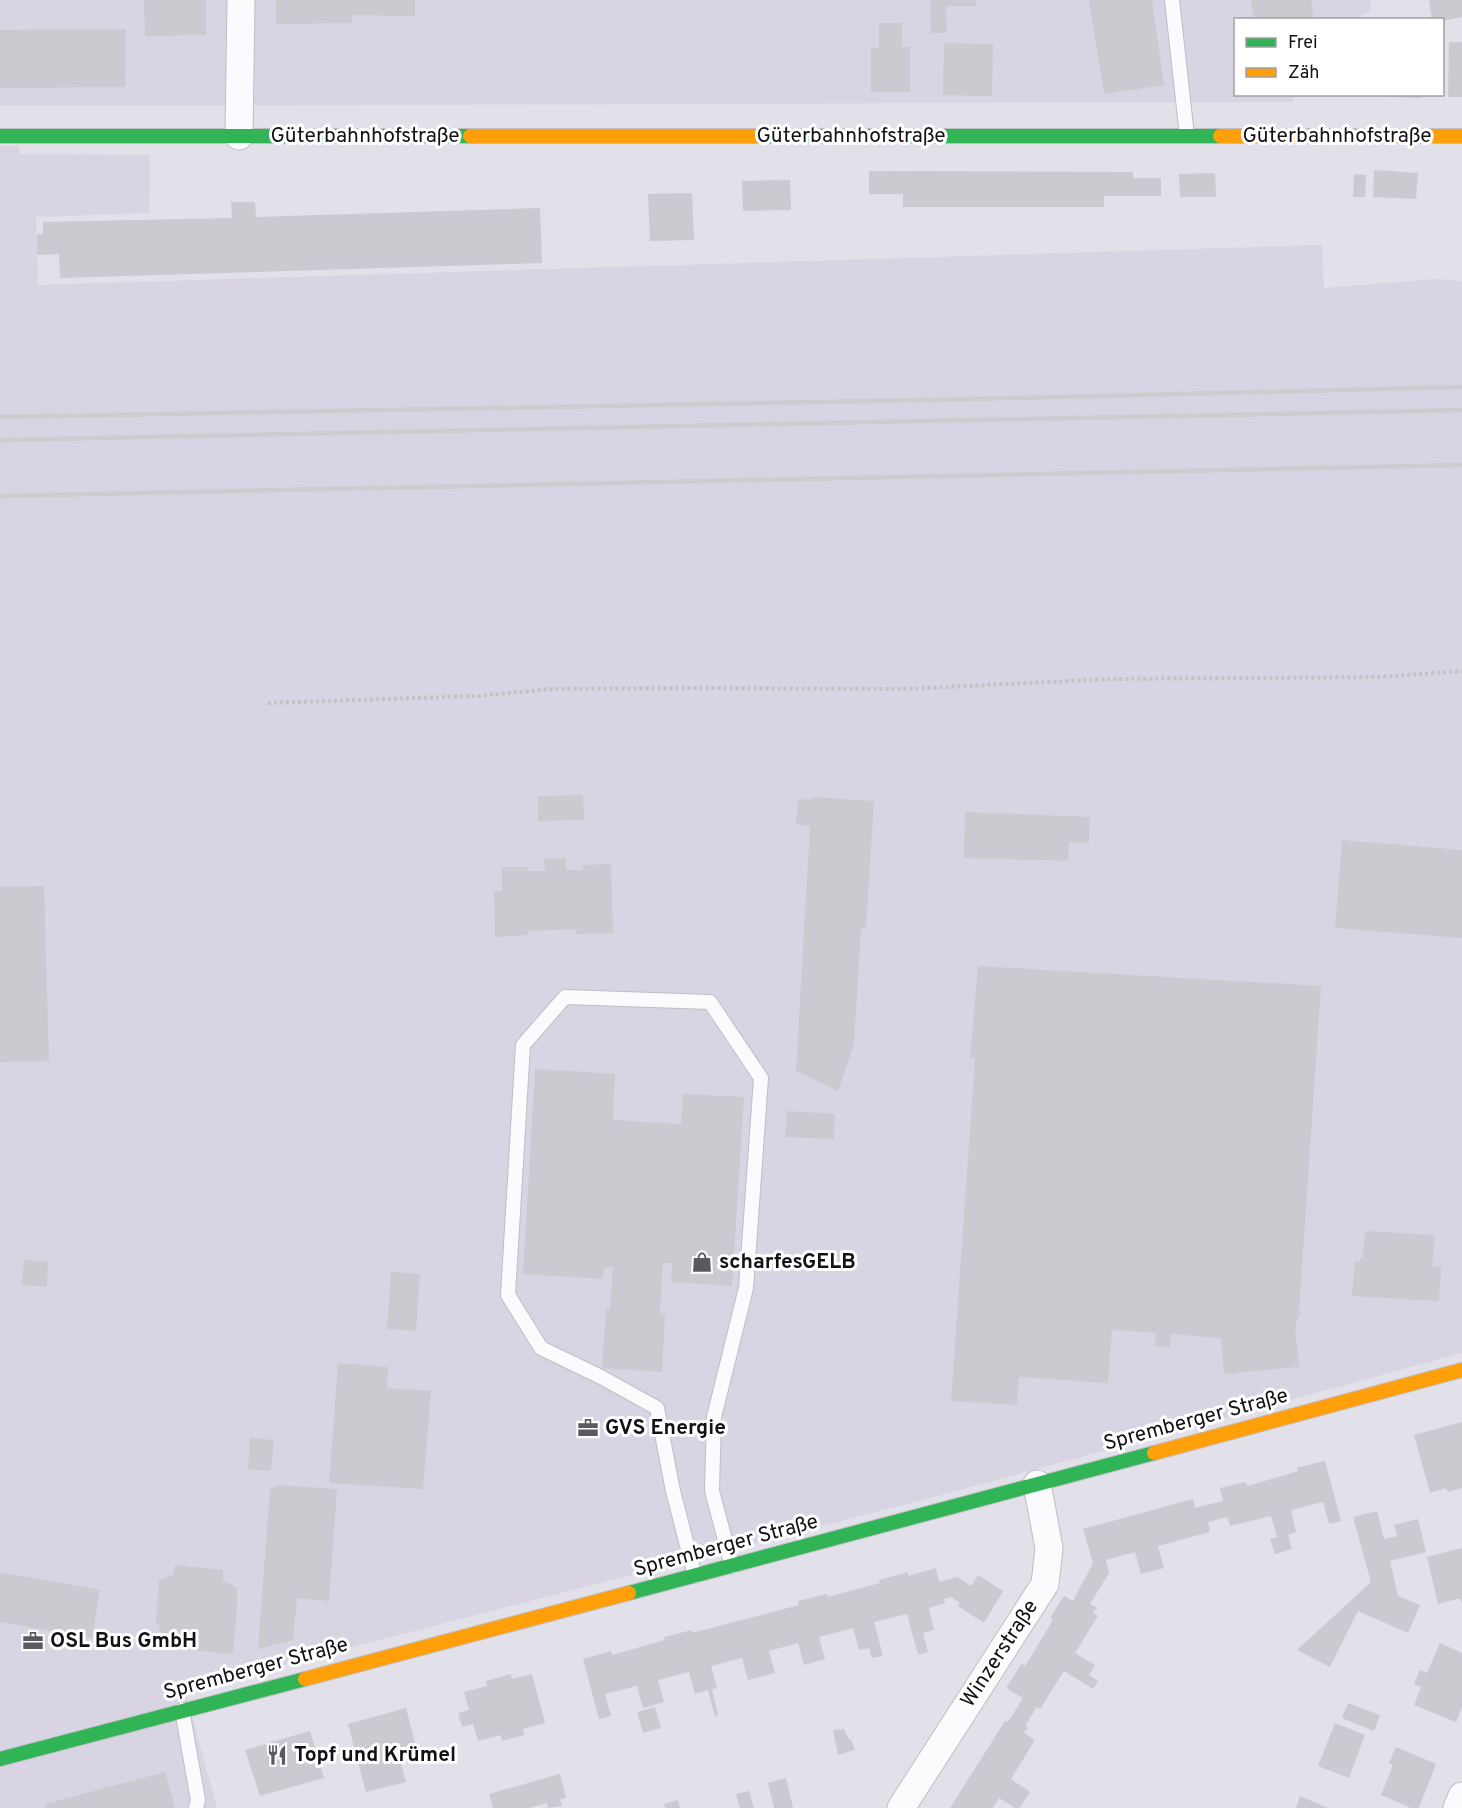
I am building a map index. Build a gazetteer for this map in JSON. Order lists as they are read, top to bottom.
{
  "streets": {
    "street": ["Güterbahnhofstraße", "Spremberger Straße", "Winzerstraße"]
  },
  "crossings": [
    ["Spremberger Straße", "Winzerstraße"]
  ],
  "places": {
    "shop": ["scharfesGELB"],
    "office": ["GVS Energie", "OSL Bus GmbH"],
    "restaurant": ["Topf und Krümel"]
  },
  "legend": ["Frei", "Zäh"]
}
